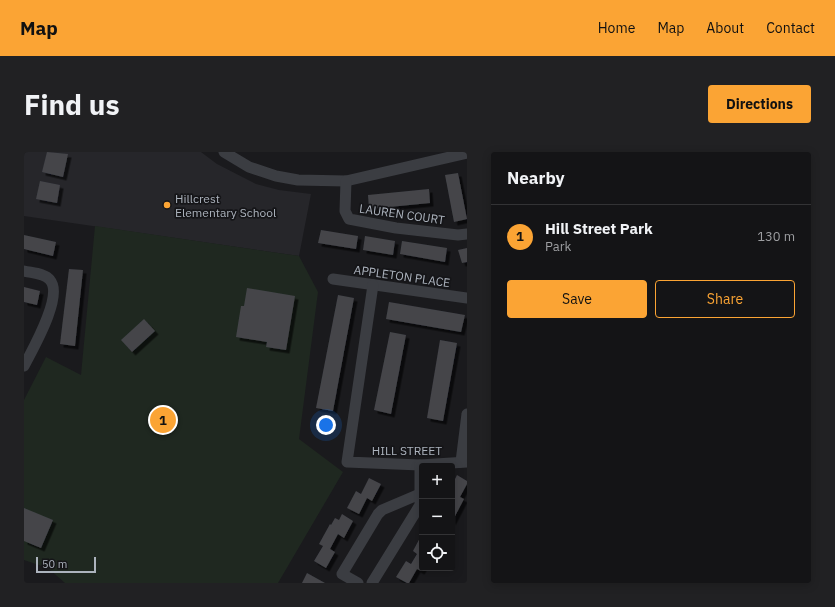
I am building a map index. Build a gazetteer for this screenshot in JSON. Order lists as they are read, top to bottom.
{
  "streets": {
    "street": ["LAUREN COURT", "APPLETON PLACE", "HILL STREET"]
  },
  "crossings": [
    ["APPLETON PLACE", "HILL STREET"]
  ],
  "places": ["Hillcrest Elementary School"],
  "scale_bar": "50 m",
  "page": {
    "header": "Map",
    "nav": [
      "Home",
      "Map",
      "About",
      "Contact"
    ],
    "buttons": [
      "Directions",
      ["Save", "Share"]
    ],
    "title": "Find us",
    "heading": "Nearby",
    "list": [
      {
        "mark": "1",
        "name": "Hill Street Park",
        "note": "Park",
        "value": "130 m"
      }
    ],
    "pins": "1",
    "map_buttons": ["+", "−"],
    "scale": "50 m"
  }
}
